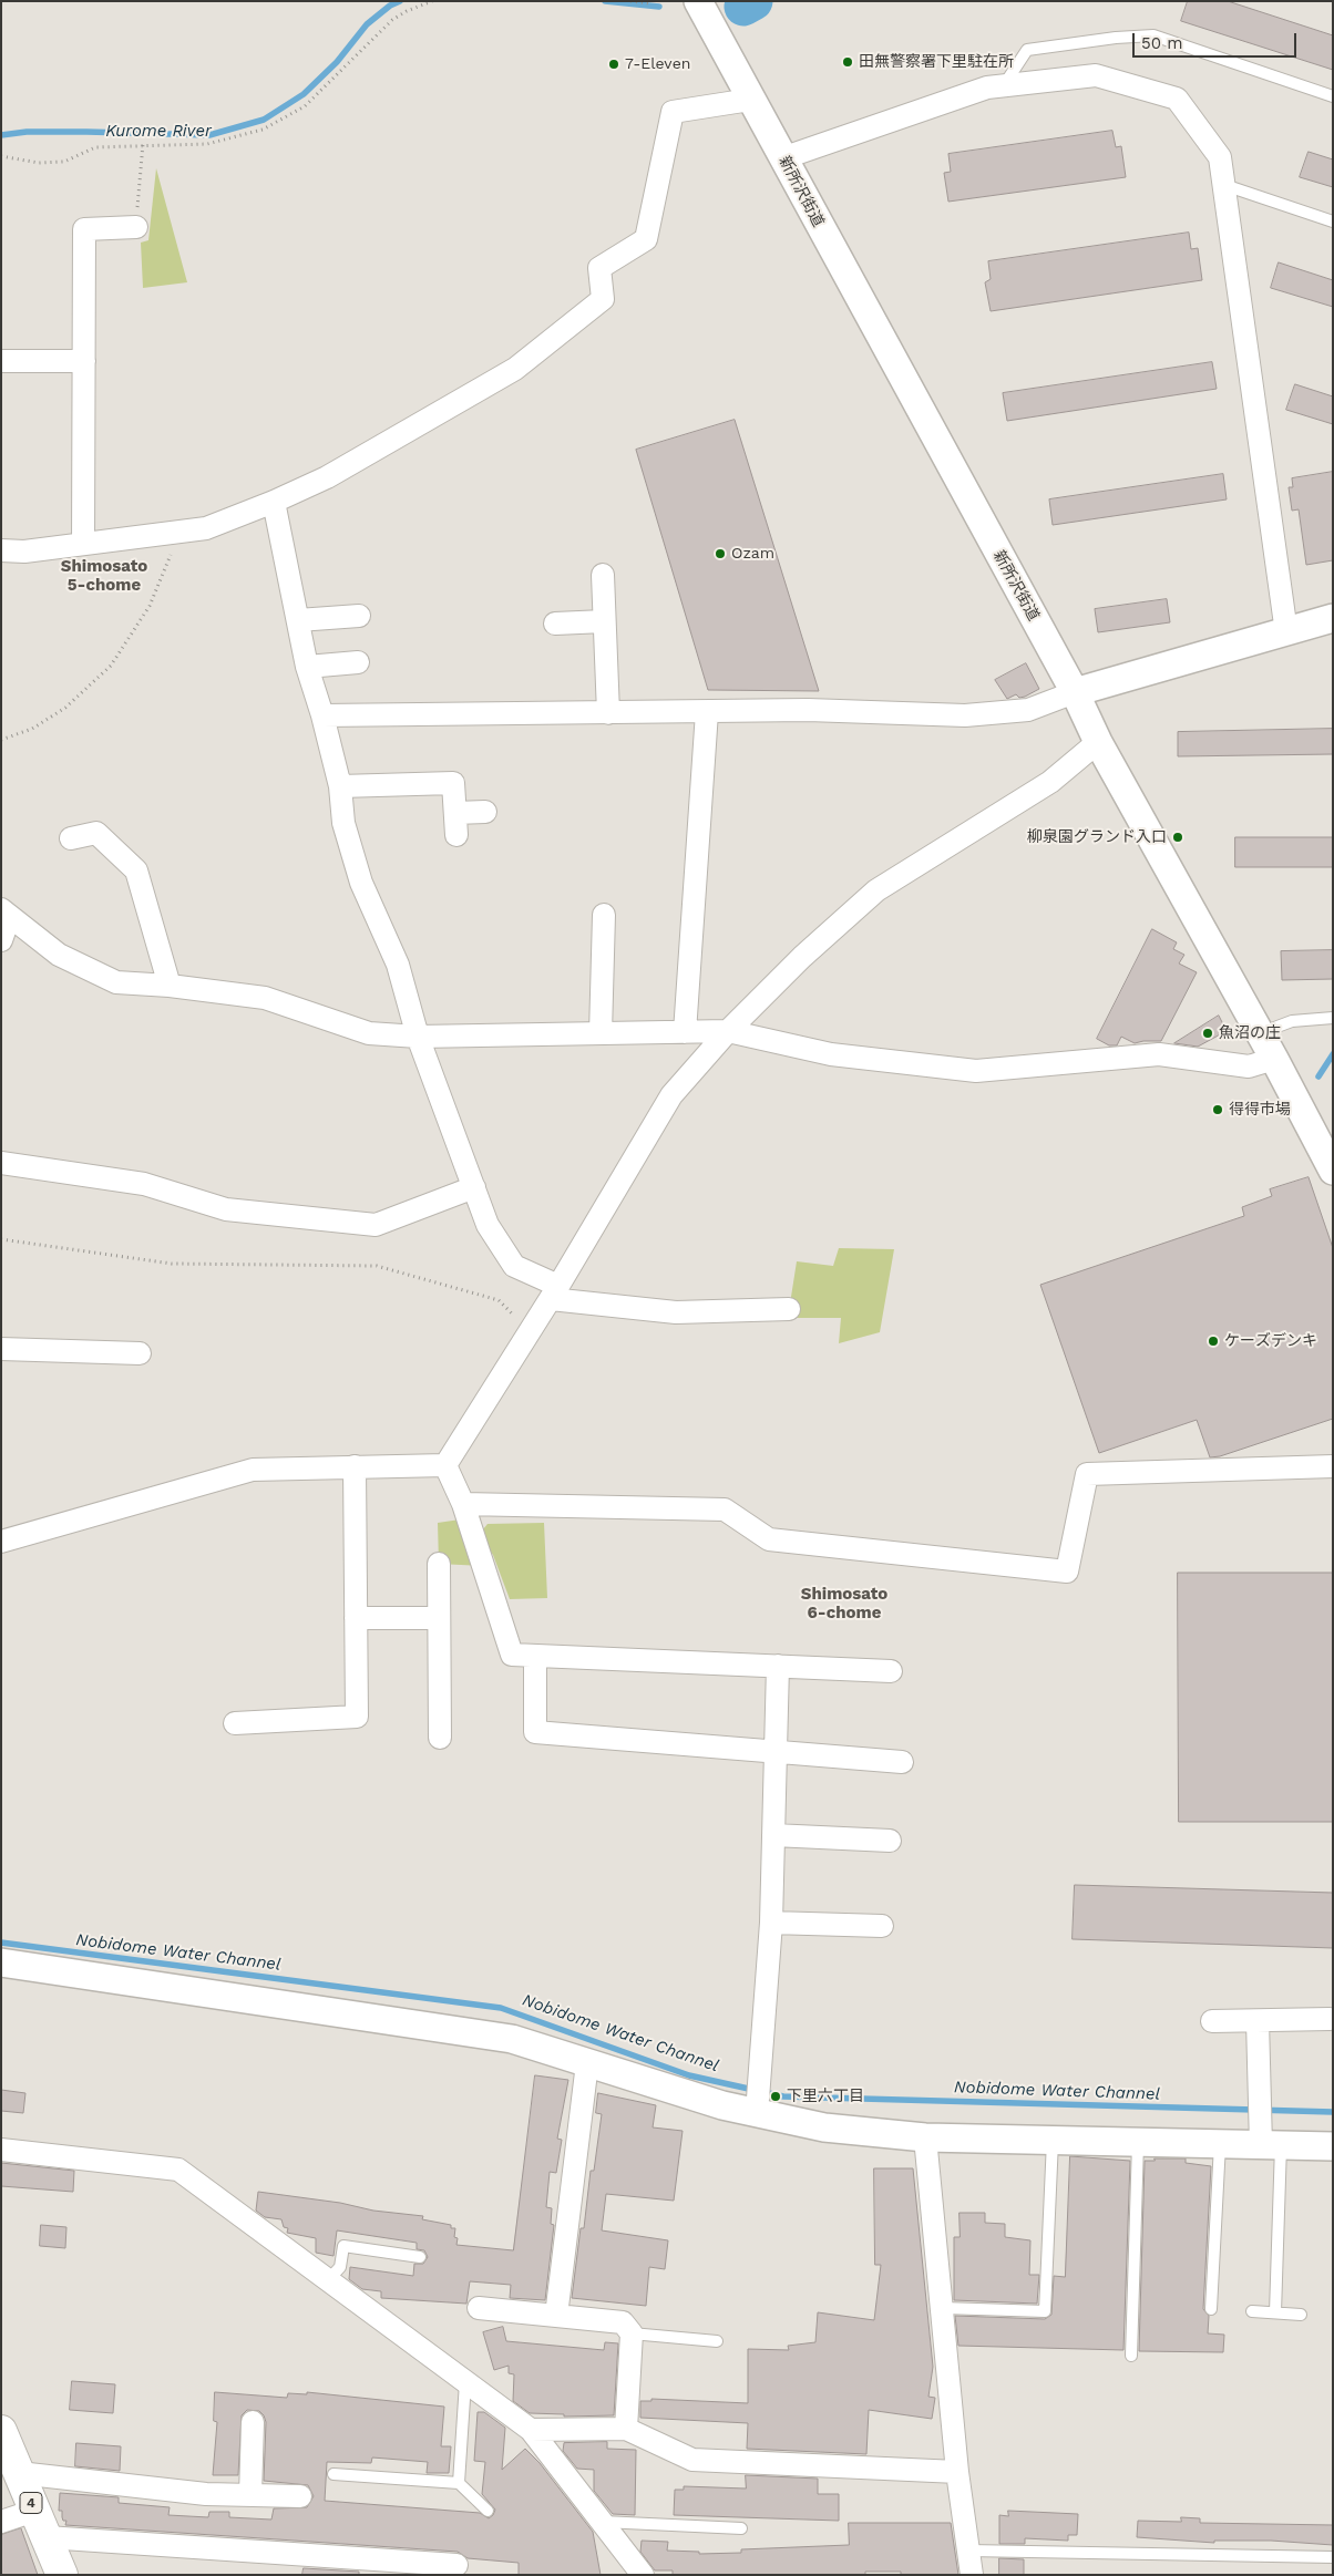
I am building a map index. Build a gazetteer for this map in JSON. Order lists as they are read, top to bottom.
{
  "streets": {
    "main road": ["4"],
    "street": ["新所沢街道"]
  },
  "districts": ["Shimosato 5-chome", "Shimosato 6-chome"],
  "water": ["Kurome River", "Nobidome Water Channel"],
  "places": [
    "田無警察署下里駐在所",
    "7-Eleven",
    "Ozam",
    "柳泉園グランド入口",
    "魚沼の庄",
    "得得市場",
    "ケーズデンキ",
    "下里六丁目"
  ],
  "scale_bar": "50 m"
}
